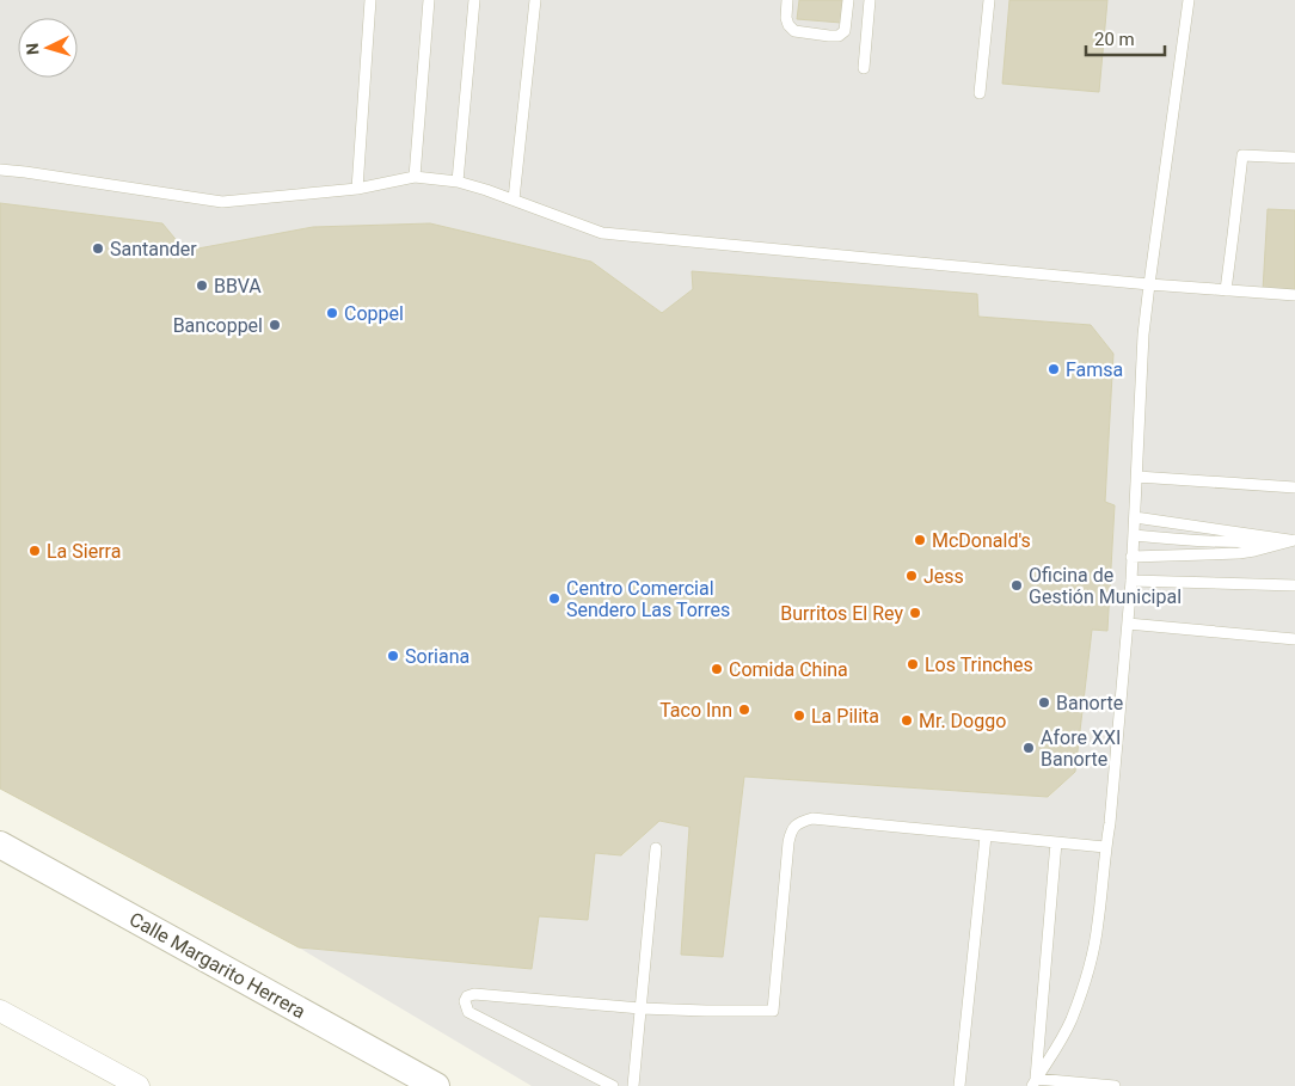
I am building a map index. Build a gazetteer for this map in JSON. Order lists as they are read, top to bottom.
{
  "streets": {
    "street": ["Calle Margarito Herrera"]
  },
  "places": [
    "Santander",
    "BBVA",
    "Coppel",
    "Bancoppel",
    "Famsa",
    "McDonald's",
    "La Sierra",
    "Jess",
    "Oficina de Gestión Municipal",
    "Centro Comercial Sendero Las Torres",
    "Burritos El Rey",
    "Soriana",
    "Los Trinches",
    "Comida China",
    "Banorte",
    "Taco Inn",
    "La Pilita",
    "Mr. Doggo",
    "Afore XXI Banorte"
  ],
  "scale_bar": "20 m",
  "north": "left"
}
